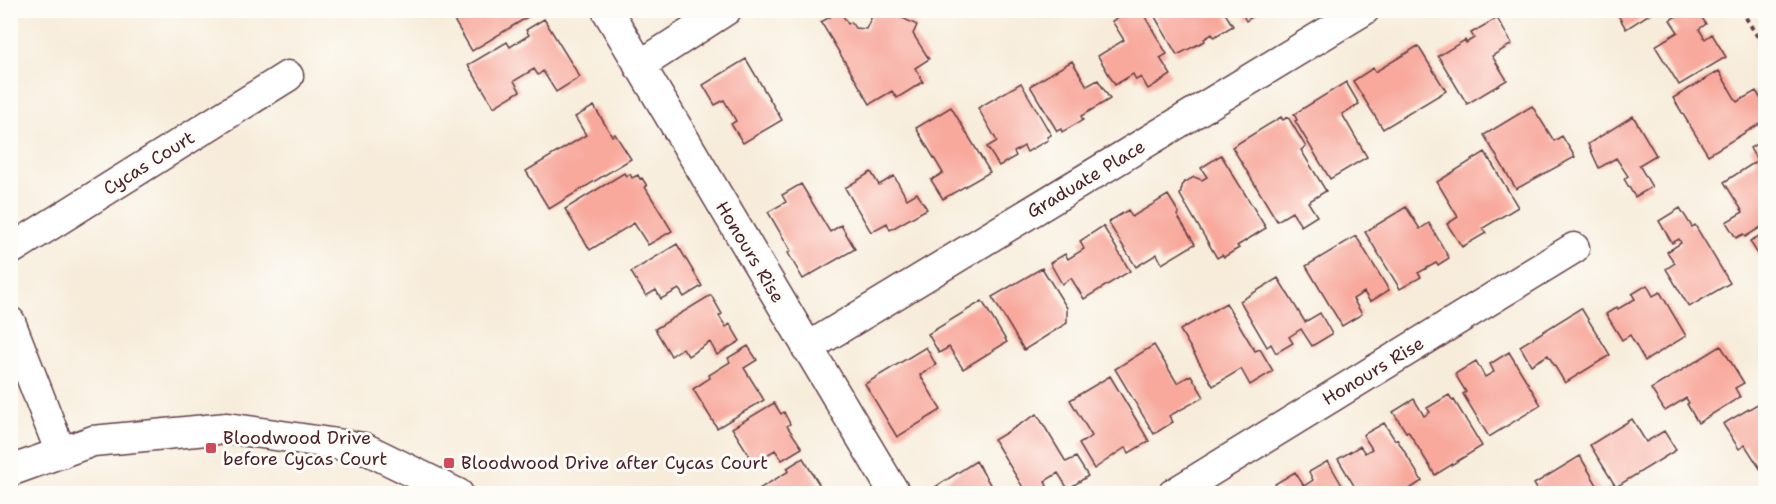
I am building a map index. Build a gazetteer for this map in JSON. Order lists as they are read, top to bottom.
{
  "streets": {
    "street": ["Cycas Court", "Graduate Place", "Honours Rise"]
  },
  "crossings": [
    ["Graduate Place", "Honours Rise"]
  ],
  "places": {
    "transit": ["Bloodwood Drive before Cycas Court", "Bloodwood Drive after Cycas Court"]
  }
}
